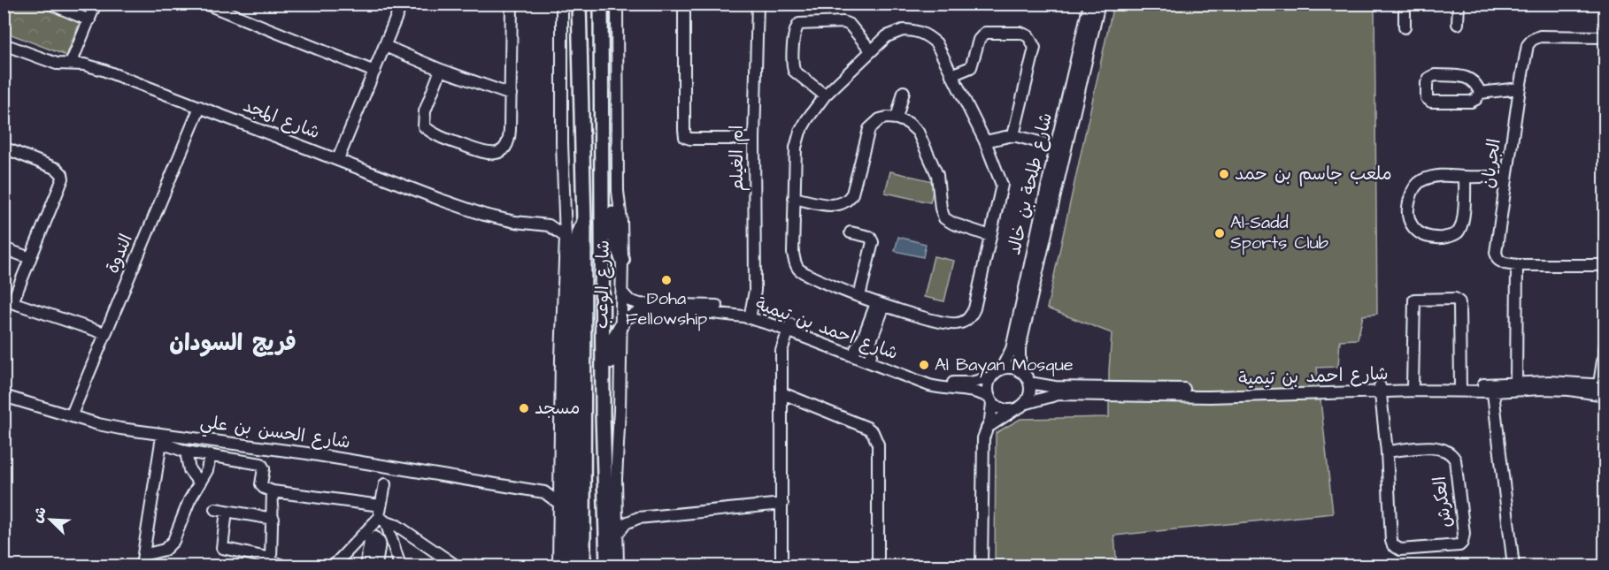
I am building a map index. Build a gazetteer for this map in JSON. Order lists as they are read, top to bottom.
{
  "streets": {
    "main road": ["شارع الوعب"],
    "street": [
      "شارع المجد",
      "ام الغيلم",
      "الجريان",
      "شارع طلحة بن خالد",
      "الندوة",
      "شارع احمد بن تيمية",
      "شارع الحسن بن علي",
      "العكرش"
    ]
  },
  "crossings": [
    ["شارع المجد", "الندوة"],
    ["ام الغيلم", "شارع احمد بن تيمية"],
    ["شارع طلحة بن خالد", "شارع احمد بن تيمية"],
    ["الندوة", "شارع الحسن بن علي"],
    ["شارع الوعب", "شارع احمد بن تيمية"],
    ["شارع احمد بن تيمية", "العكرش"]
  ],
  "districts": ["فريج السودان"],
  "places": [
    "ملعب جاسم بن حمد",
    "Al-Sadd Sports Club",
    "Doha Fellowship",
    "Al Bayan Mosque",
    "مسجد"
  ],
  "north": "top left"
}
